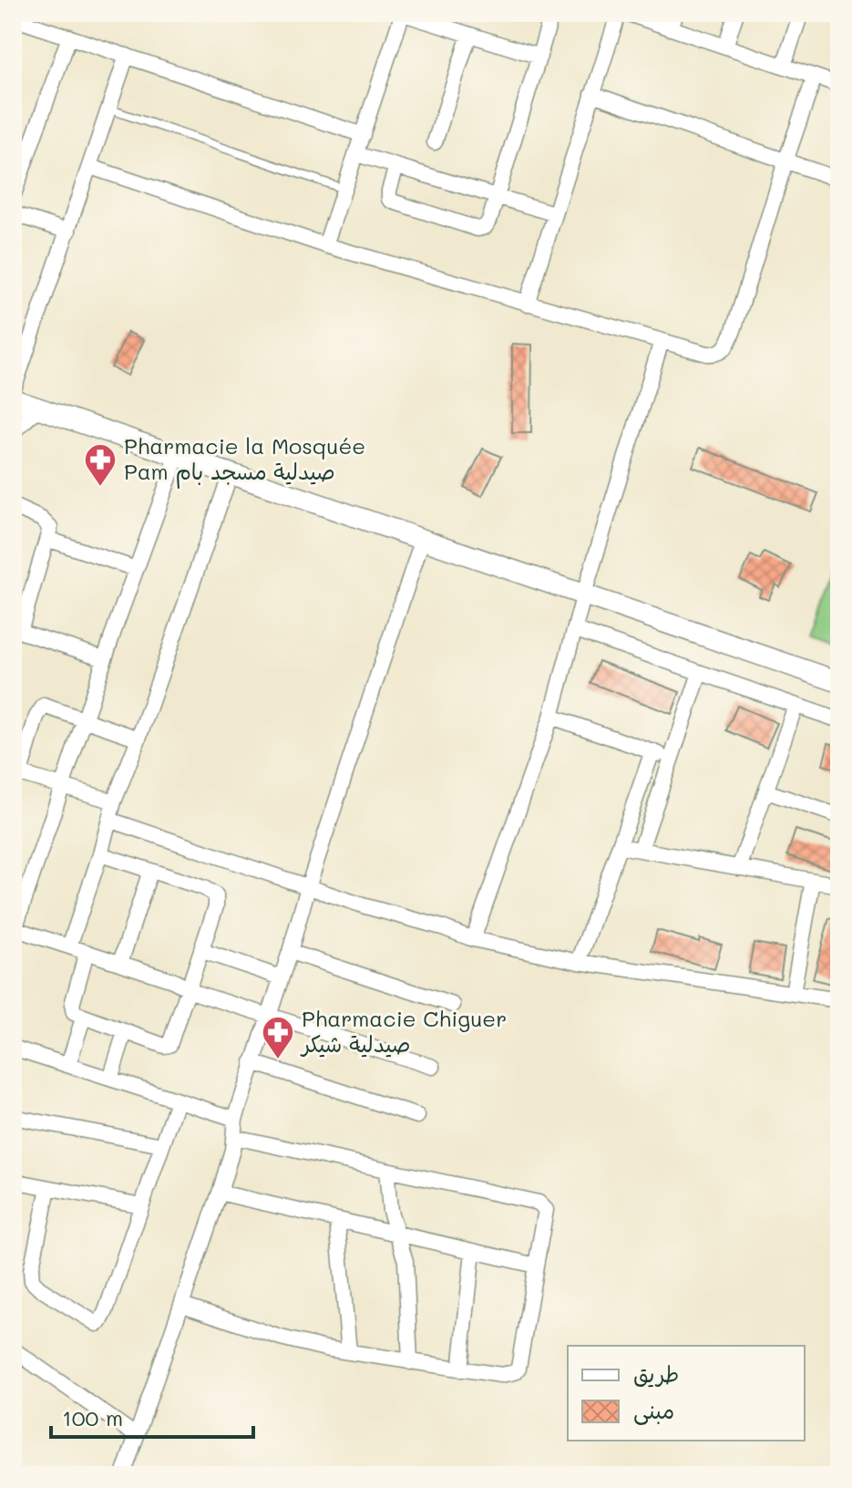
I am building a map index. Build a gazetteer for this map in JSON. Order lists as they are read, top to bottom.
{
  "places": {
    "pharmacy": ["Pharmacie la Mosquée Pam صيدلية مسجد بام", "Pharmacie Chiguer صيدلية شيكر"]
  },
  "legend": ["طريق", "مبنى"],
  "scale_bar": "100 m"
}
